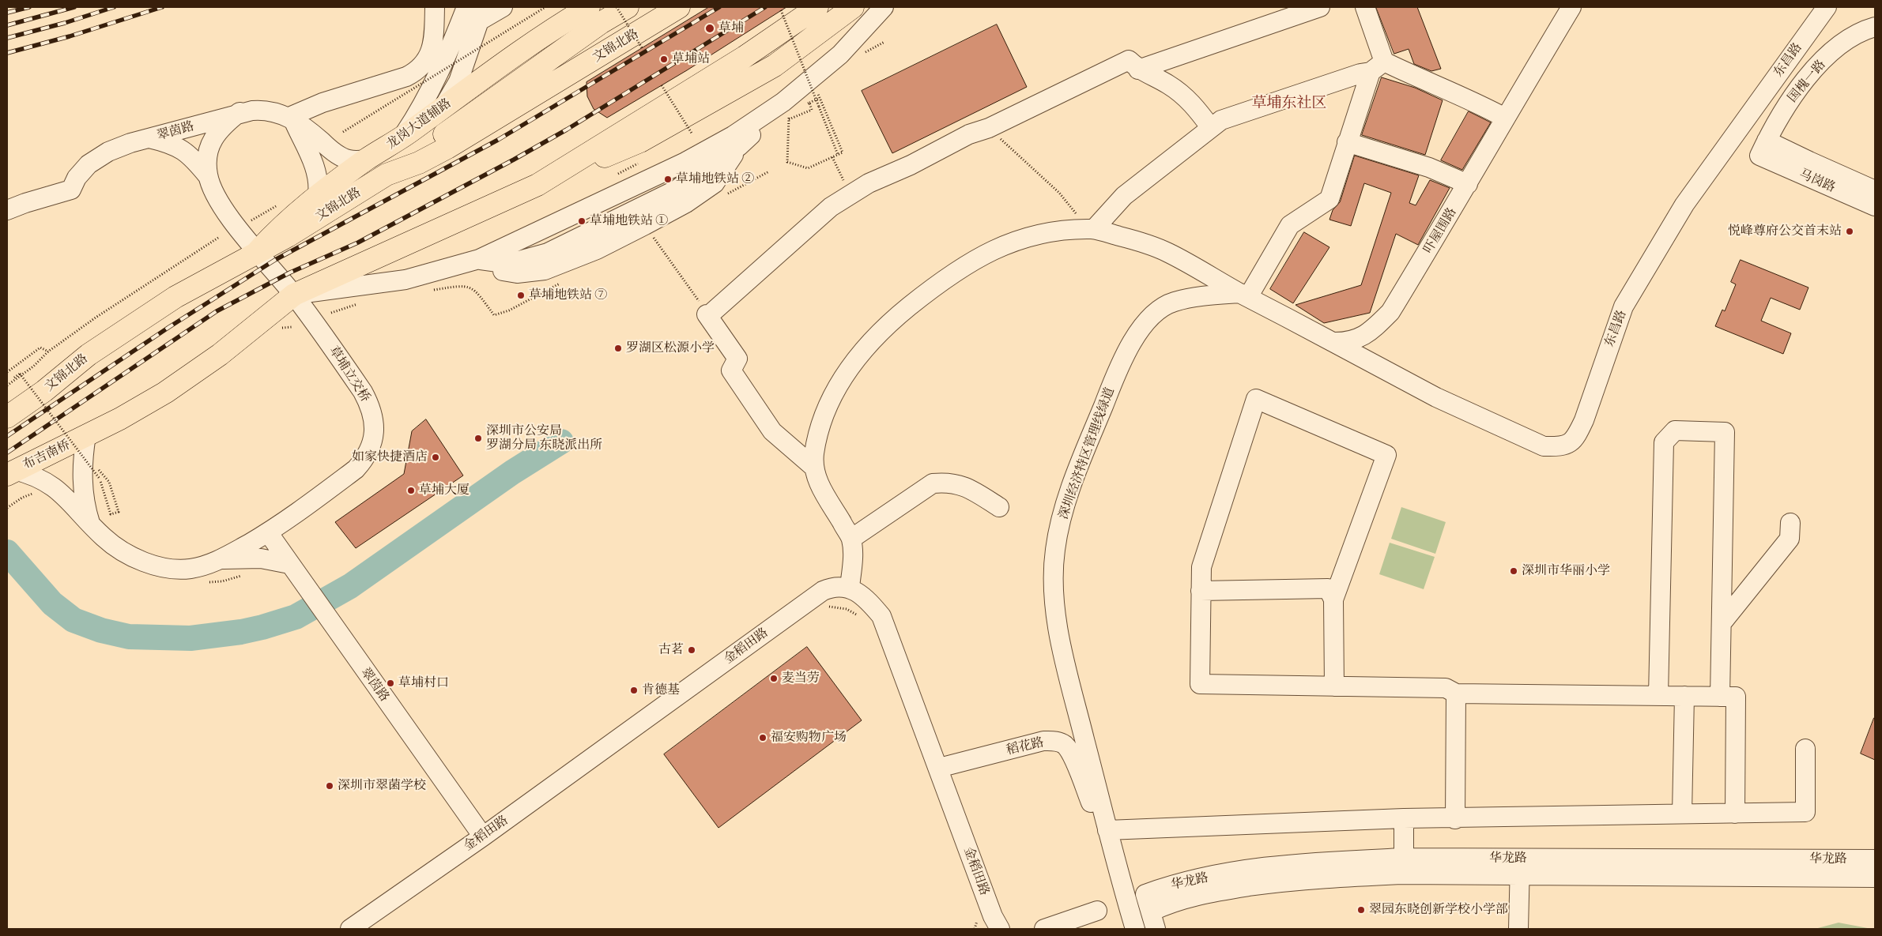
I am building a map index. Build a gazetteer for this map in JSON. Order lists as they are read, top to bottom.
{
  "streets": {
    "main road": ["文锦北路", "龙岗大道辅路", "布吉南桥"],
    "street": [
      "东昌路",
      "国槐一路",
      "翠茵路",
      "马岗路",
      "吓屋围路",
      "草埔立交桥",
      "深圳经济特区管理线绿道",
      "金稻田路",
      "稻花路",
      "华龙路"
    ]
  },
  "crossings": [
    ["文锦北路", "龙岗大道辅路"],
    ["文锦北路", "翠茵路"],
    ["文锦北路", "草埔立交桥"],
    ["东昌路", "吓屋围路"],
    ["国槐一路", "马岗路"],
    ["龙岗大道辅路", "翠茵路"],
    ["龙岗大道辅路", "草埔立交桥"],
    ["翠茵路", "草埔立交桥"],
    ["翠茵路", "金稻田路"],
    ["深圳经济特区管理线绿道", "稻花路"],
    ["金稻田路", "稻花路"]
  ],
  "districts": ["草埔东社区"],
  "places": [
    "草埔",
    "草埔站",
    "草埔地铁站 ②",
    "草埔地铁站 ①",
    "悦峰尊府公交首末站",
    "草埔地铁站 ⑦",
    "罗湖区松源小学",
    "深圳市公安局 罗湖分局 东晓派出所",
    "如家快捷酒店",
    "草埔大厦",
    "深圳市华丽小学",
    "古茗",
    "麦当劳",
    "草埔村口",
    "肯德基",
    "福安购物广场",
    "深圳市翠菌学校",
    "翠园东晓创新学校小学部"
  ]
}
